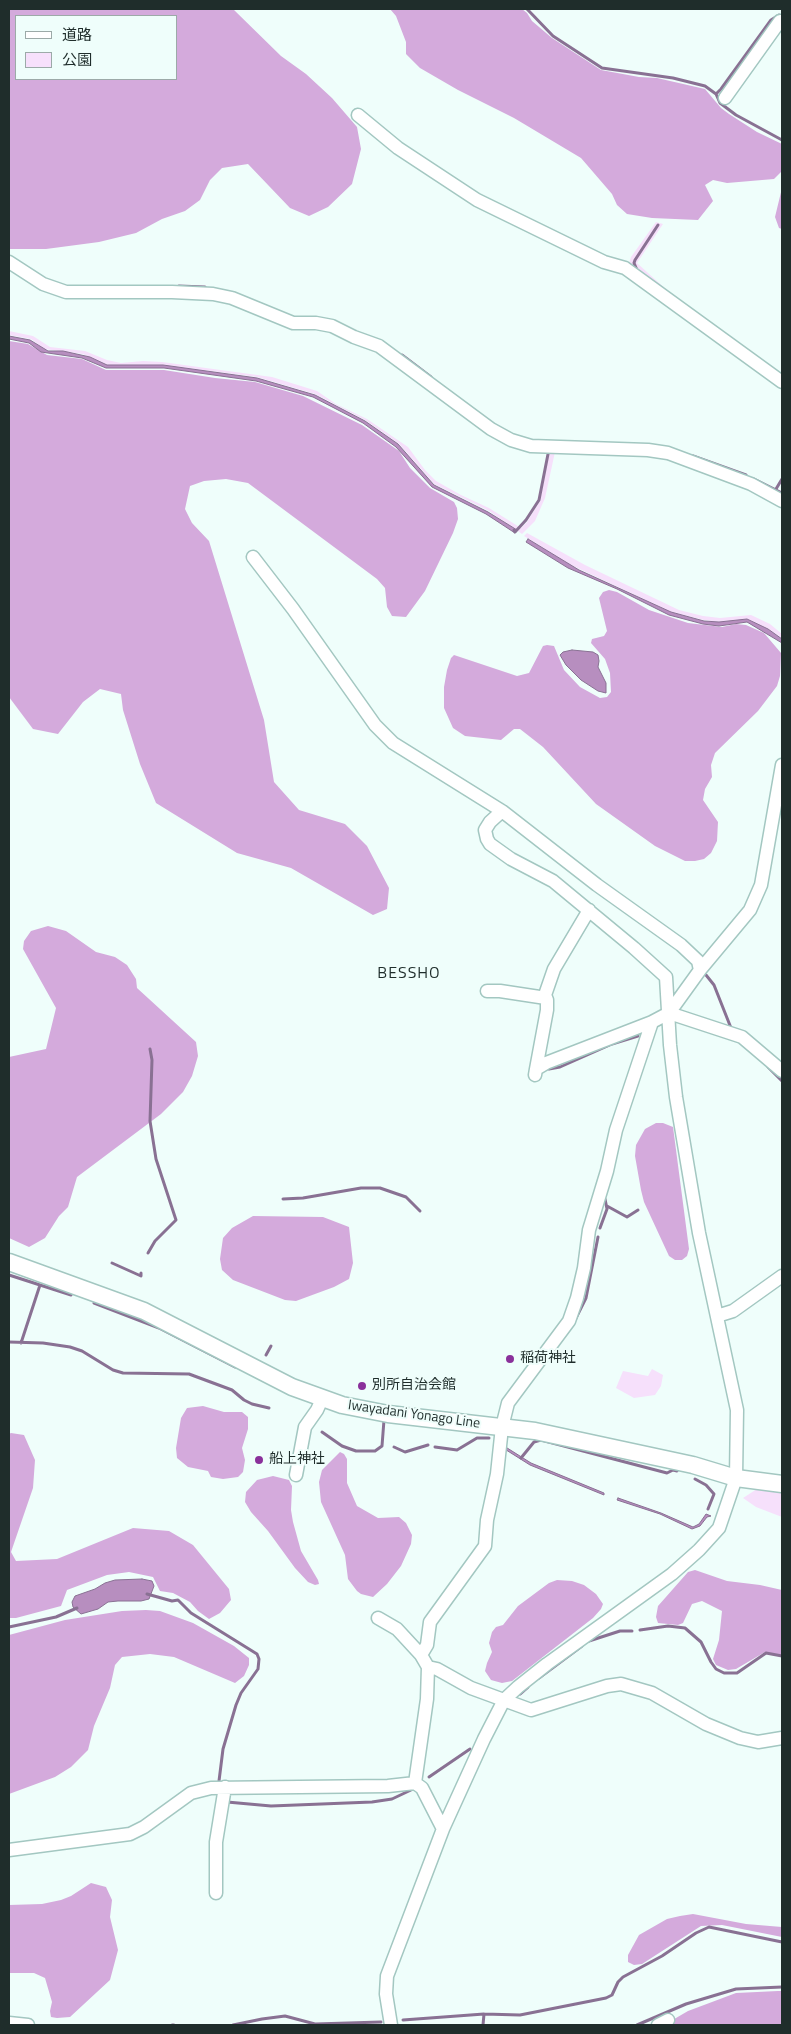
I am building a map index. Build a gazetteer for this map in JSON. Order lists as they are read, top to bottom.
{
  "streets": {
    "main road": ["Iwayadani Yonago Line"]
  },
  "districts": ["BESSHO"],
  "places": ["稲荷神社", "別所自治会館", "船上神社"],
  "legend": ["道路", "公園"]
}
